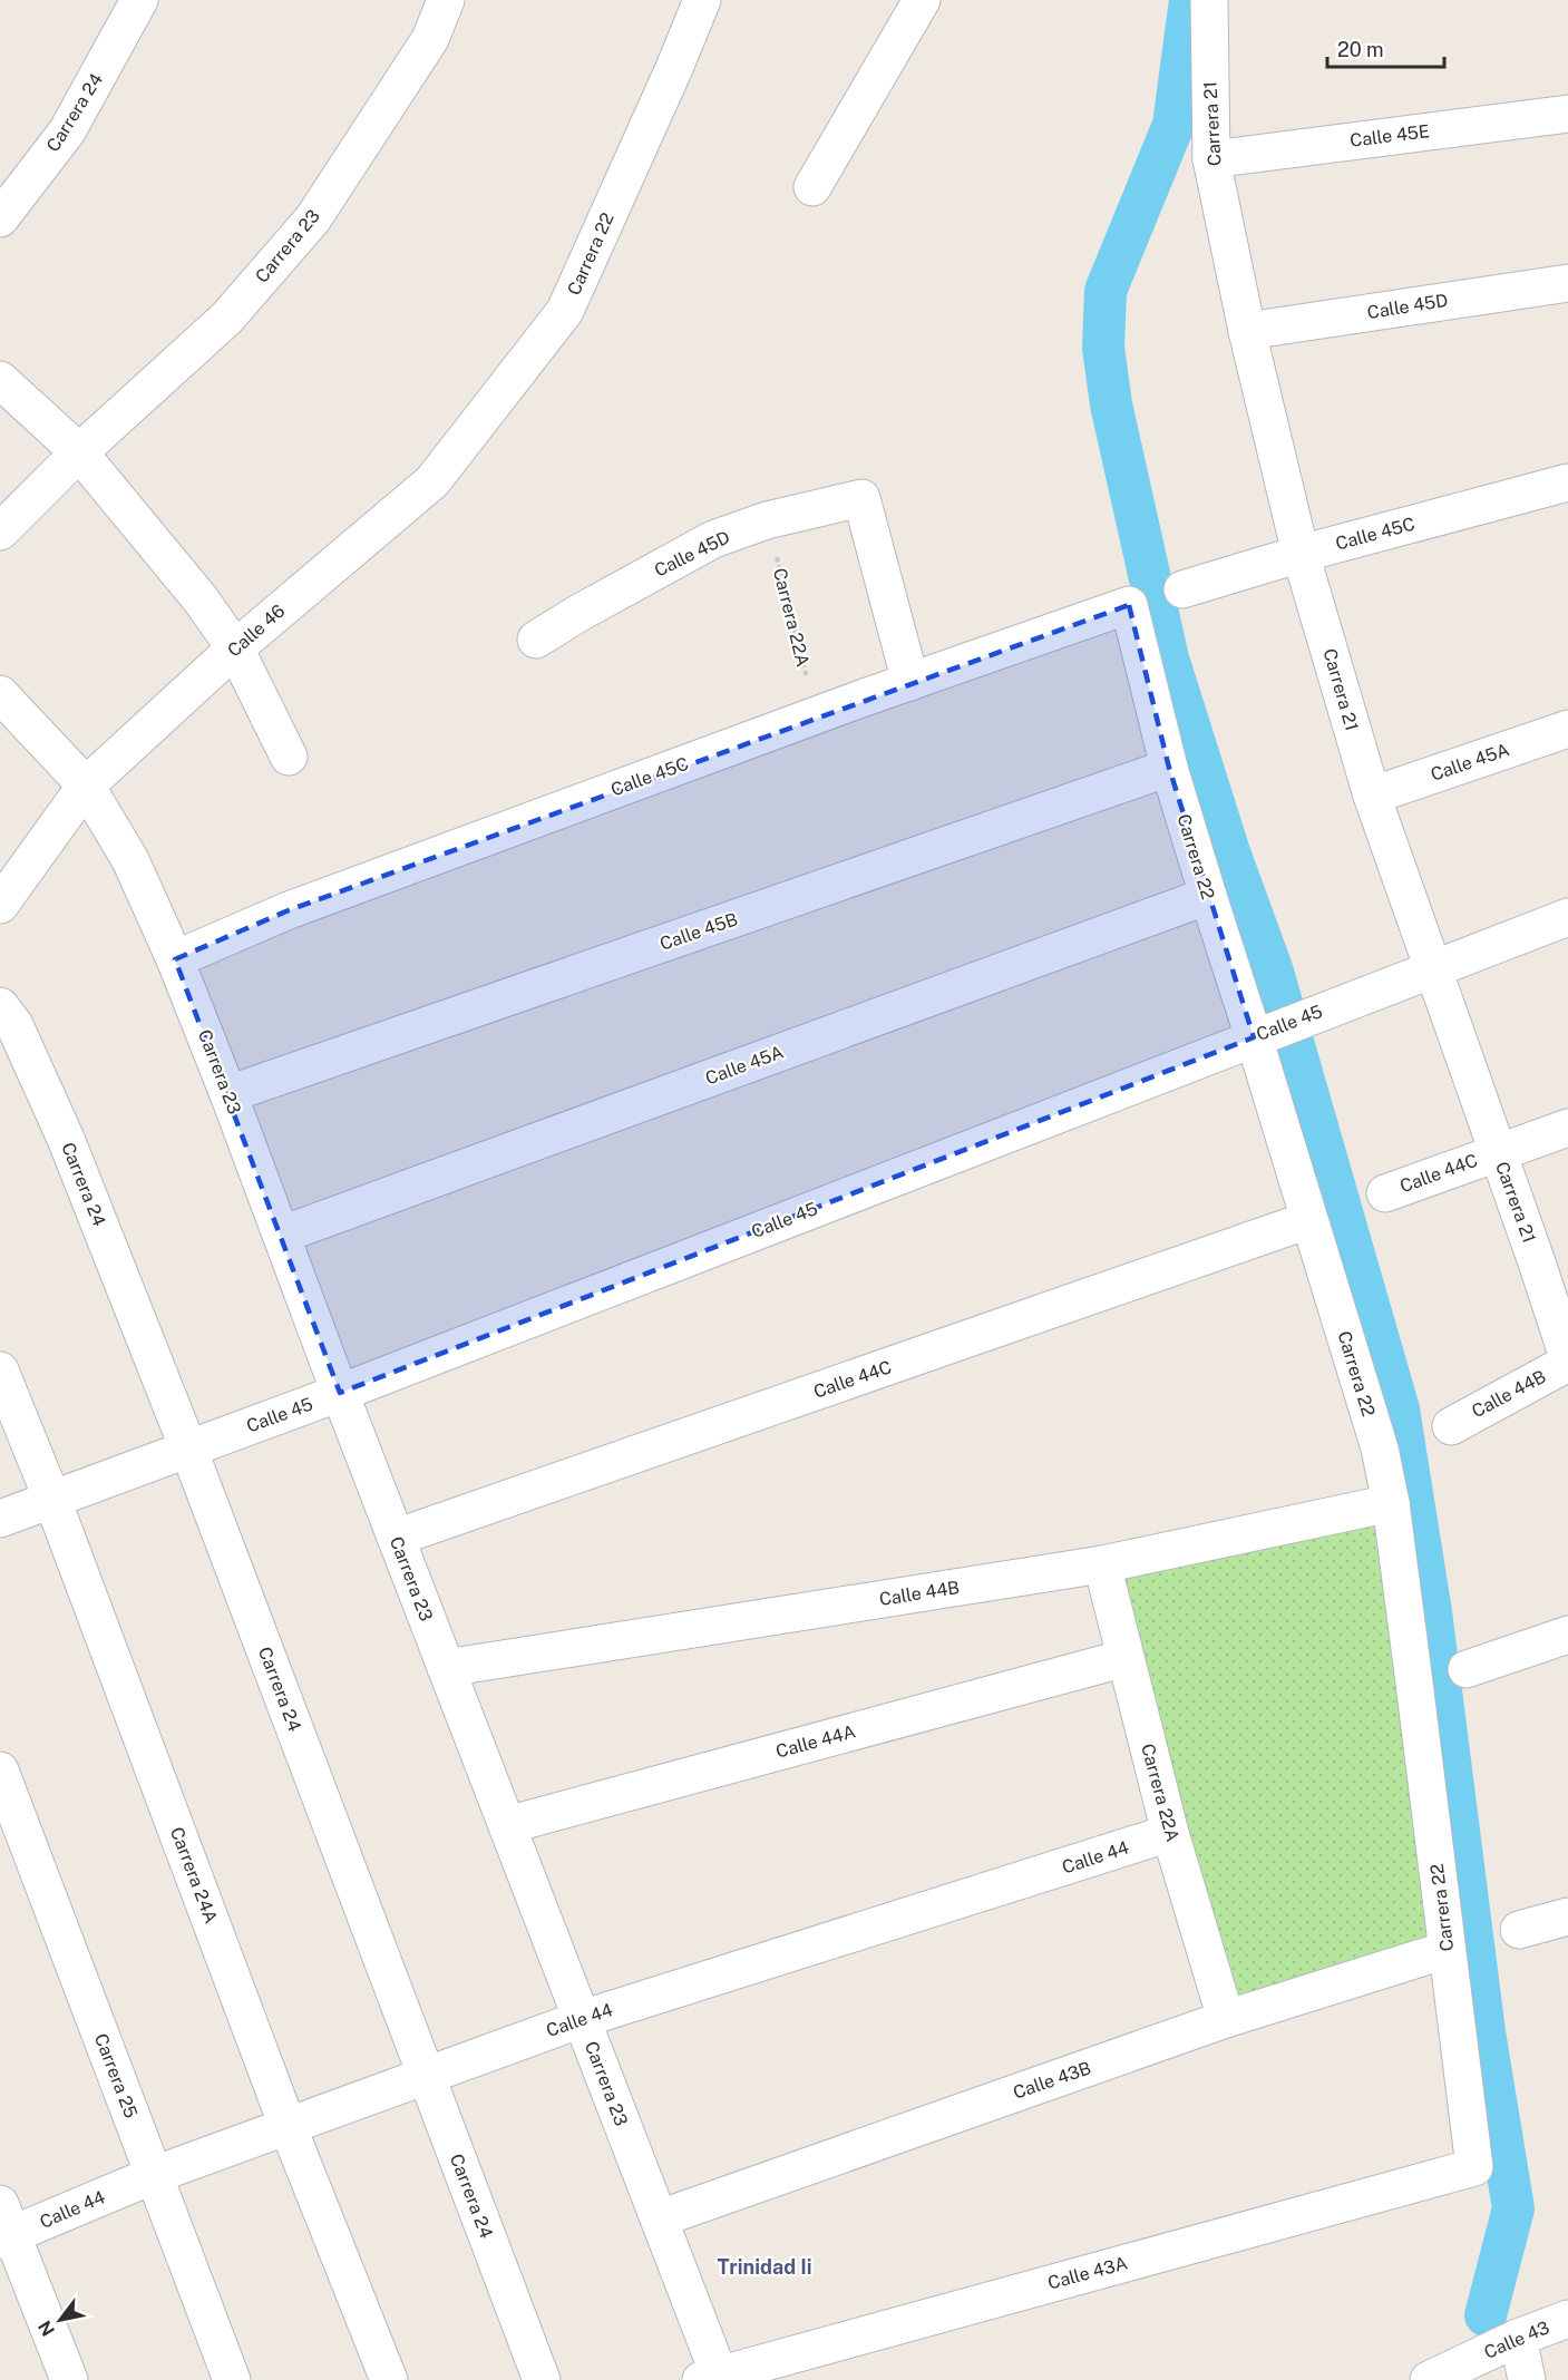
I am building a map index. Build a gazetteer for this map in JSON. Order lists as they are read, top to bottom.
{
  "streets": {
    "street": [
      "Carrera 24",
      "Carrera 21",
      "Calle 45E",
      "Carrera 23",
      "Carrera 22",
      "Calle 45D",
      "Calle 45C",
      "Carrera 22A",
      "Calle 46",
      "Calle 45A",
      "Calle 45B",
      "Calle 45",
      "Calle 44C",
      "Calle 44B",
      "Calle 44A",
      "Calle 44",
      "Carrera 24A",
      "Carrera 25",
      "Calle 43B",
      "Calle 43A",
      "Calle 43"
    ]
  },
  "crossings": [
    ["Carrera 24", "Calle 45"],
    ["Carrera 24", "Calle 44"],
    ["Carrera 21", "Calle 45E"],
    ["Carrera 21", "Calle 45D"],
    ["Carrera 21", "Calle 45C"],
    ["Carrera 21", "Calle 45A"],
    ["Carrera 21", "Calle 45"],
    ["Carrera 21", "Calle 44C"],
    ["Carrera 21", "Calle 44B"],
    ["Carrera 23", "Calle 45C"],
    ["Carrera 23", "Calle 46"],
    ["Carrera 23", "Calle 45A"],
    ["Carrera 23", "Calle 45B"],
    ["Carrera 23", "Calle 45"],
    ["Carrera 23", "Calle 44C"],
    ["Carrera 23", "Calle 44B"],
    ["Carrera 23", "Calle 44A"],
    ["Carrera 23", "Calle 44"],
    ["Carrera 23", "Calle 43B"],
    ["Carrera 23", "Calle 43A"],
    ["Carrera 22", "Calle 45C"],
    ["Carrera 22", "Calle 46"],
    ["Carrera 22", "Calle 45A"],
    ["Carrera 22", "Calle 45B"],
    ["Carrera 22", "Calle 45"],
    ["Carrera 22", "Calle 44C"],
    ["Carrera 22", "Calle 44B"],
    ["Carrera 22", "Calle 43B"],
    ["Carrera 22", "Calle 43A"],
    ["Calle 45D", "Calle 45C"],
    ["Calle 45D", "Carrera 22A"],
    ["Calle 45C", "Carrera 22A"],
    ["Carrera 22A", "Calle 44B"],
    ["Carrera 22A", "Calle 44A"],
    ["Carrera 22A", "Calle 44"],
    ["Carrera 22A", "Calle 43B"],
    ["Calle 45", "Carrera 24A"],
    ["Calle 44", "Carrera 24A"],
    ["Calle 44", "Carrera 25"]
  ],
  "districts": ["Trinidad Ii"],
  "scale_bar": "20 m",
  "north": "bottom left"
}
